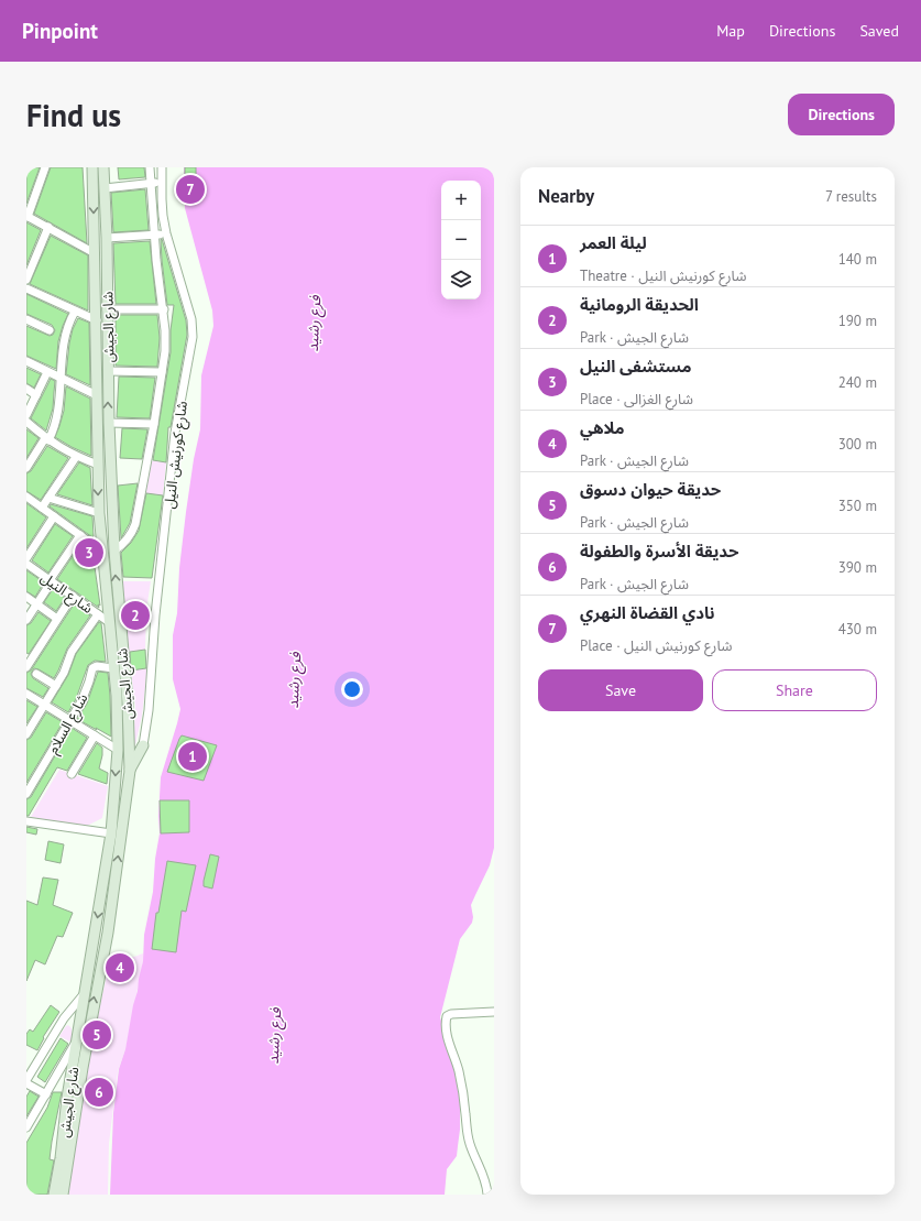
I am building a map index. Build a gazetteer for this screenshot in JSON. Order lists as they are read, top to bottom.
{
  "streets": {
    "main road": ["شارع الجيش"],
    "street": ["شارع كورنيش النيل", "شارع النيل", "شارع السلام"]
  },
  "crossings": [
    ["شارع الجيش", "شارع النيل"],
    ["شارع الجيش", "شارع السلام"]
  ],
  "water": ["فرع رشيد"],
  "page": {
    "header": "Pinpoint",
    "nav": ["Map", "Directions", "Saved"],
    "buttons": [
      "Directions",
      ["Save", "Share"]
    ],
    "title": "Find us",
    "heading": ["Nearby", "7 results"],
    "pins": [
      "7",
      "3",
      "2",
      "1",
      "4",
      "5",
      "6"
    ],
    "map_buttons": ["+", "−"],
    "list": [
      {
        "mark": "1",
        "name": "ليلة العمر",
        "note": "Theatre · شارع كورنيش النيل",
        "value": "140 m"
      },
      {
        "mark": "2",
        "name": "الحديقة الرومانية",
        "note": "Park · شارع الجيش",
        "value": "190 m"
      },
      {
        "mark": "3",
        "name": "مستشفى النيل",
        "note": "Place · شارع الغزالى",
        "value": "240 m"
      },
      {
        "mark": "4",
        "name": "ملاهي",
        "note": "Park · شارع الجيش",
        "value": "300 m"
      },
      {
        "mark": "5",
        "name": "حديقة حيوان دسوق",
        "note": "Park · شارع الجيش",
        "value": "350 m"
      },
      {
        "mark": "6",
        "name": "حديقة الأسرة والطفولة",
        "note": "Park · شارع الجيش",
        "value": "390 m"
      },
      {
        "mark": "7",
        "name": "نادي القضاة النهري",
        "note": "Place · شارع كورنيش النيل",
        "value": "430 m"
      }
    ]
  }
}
